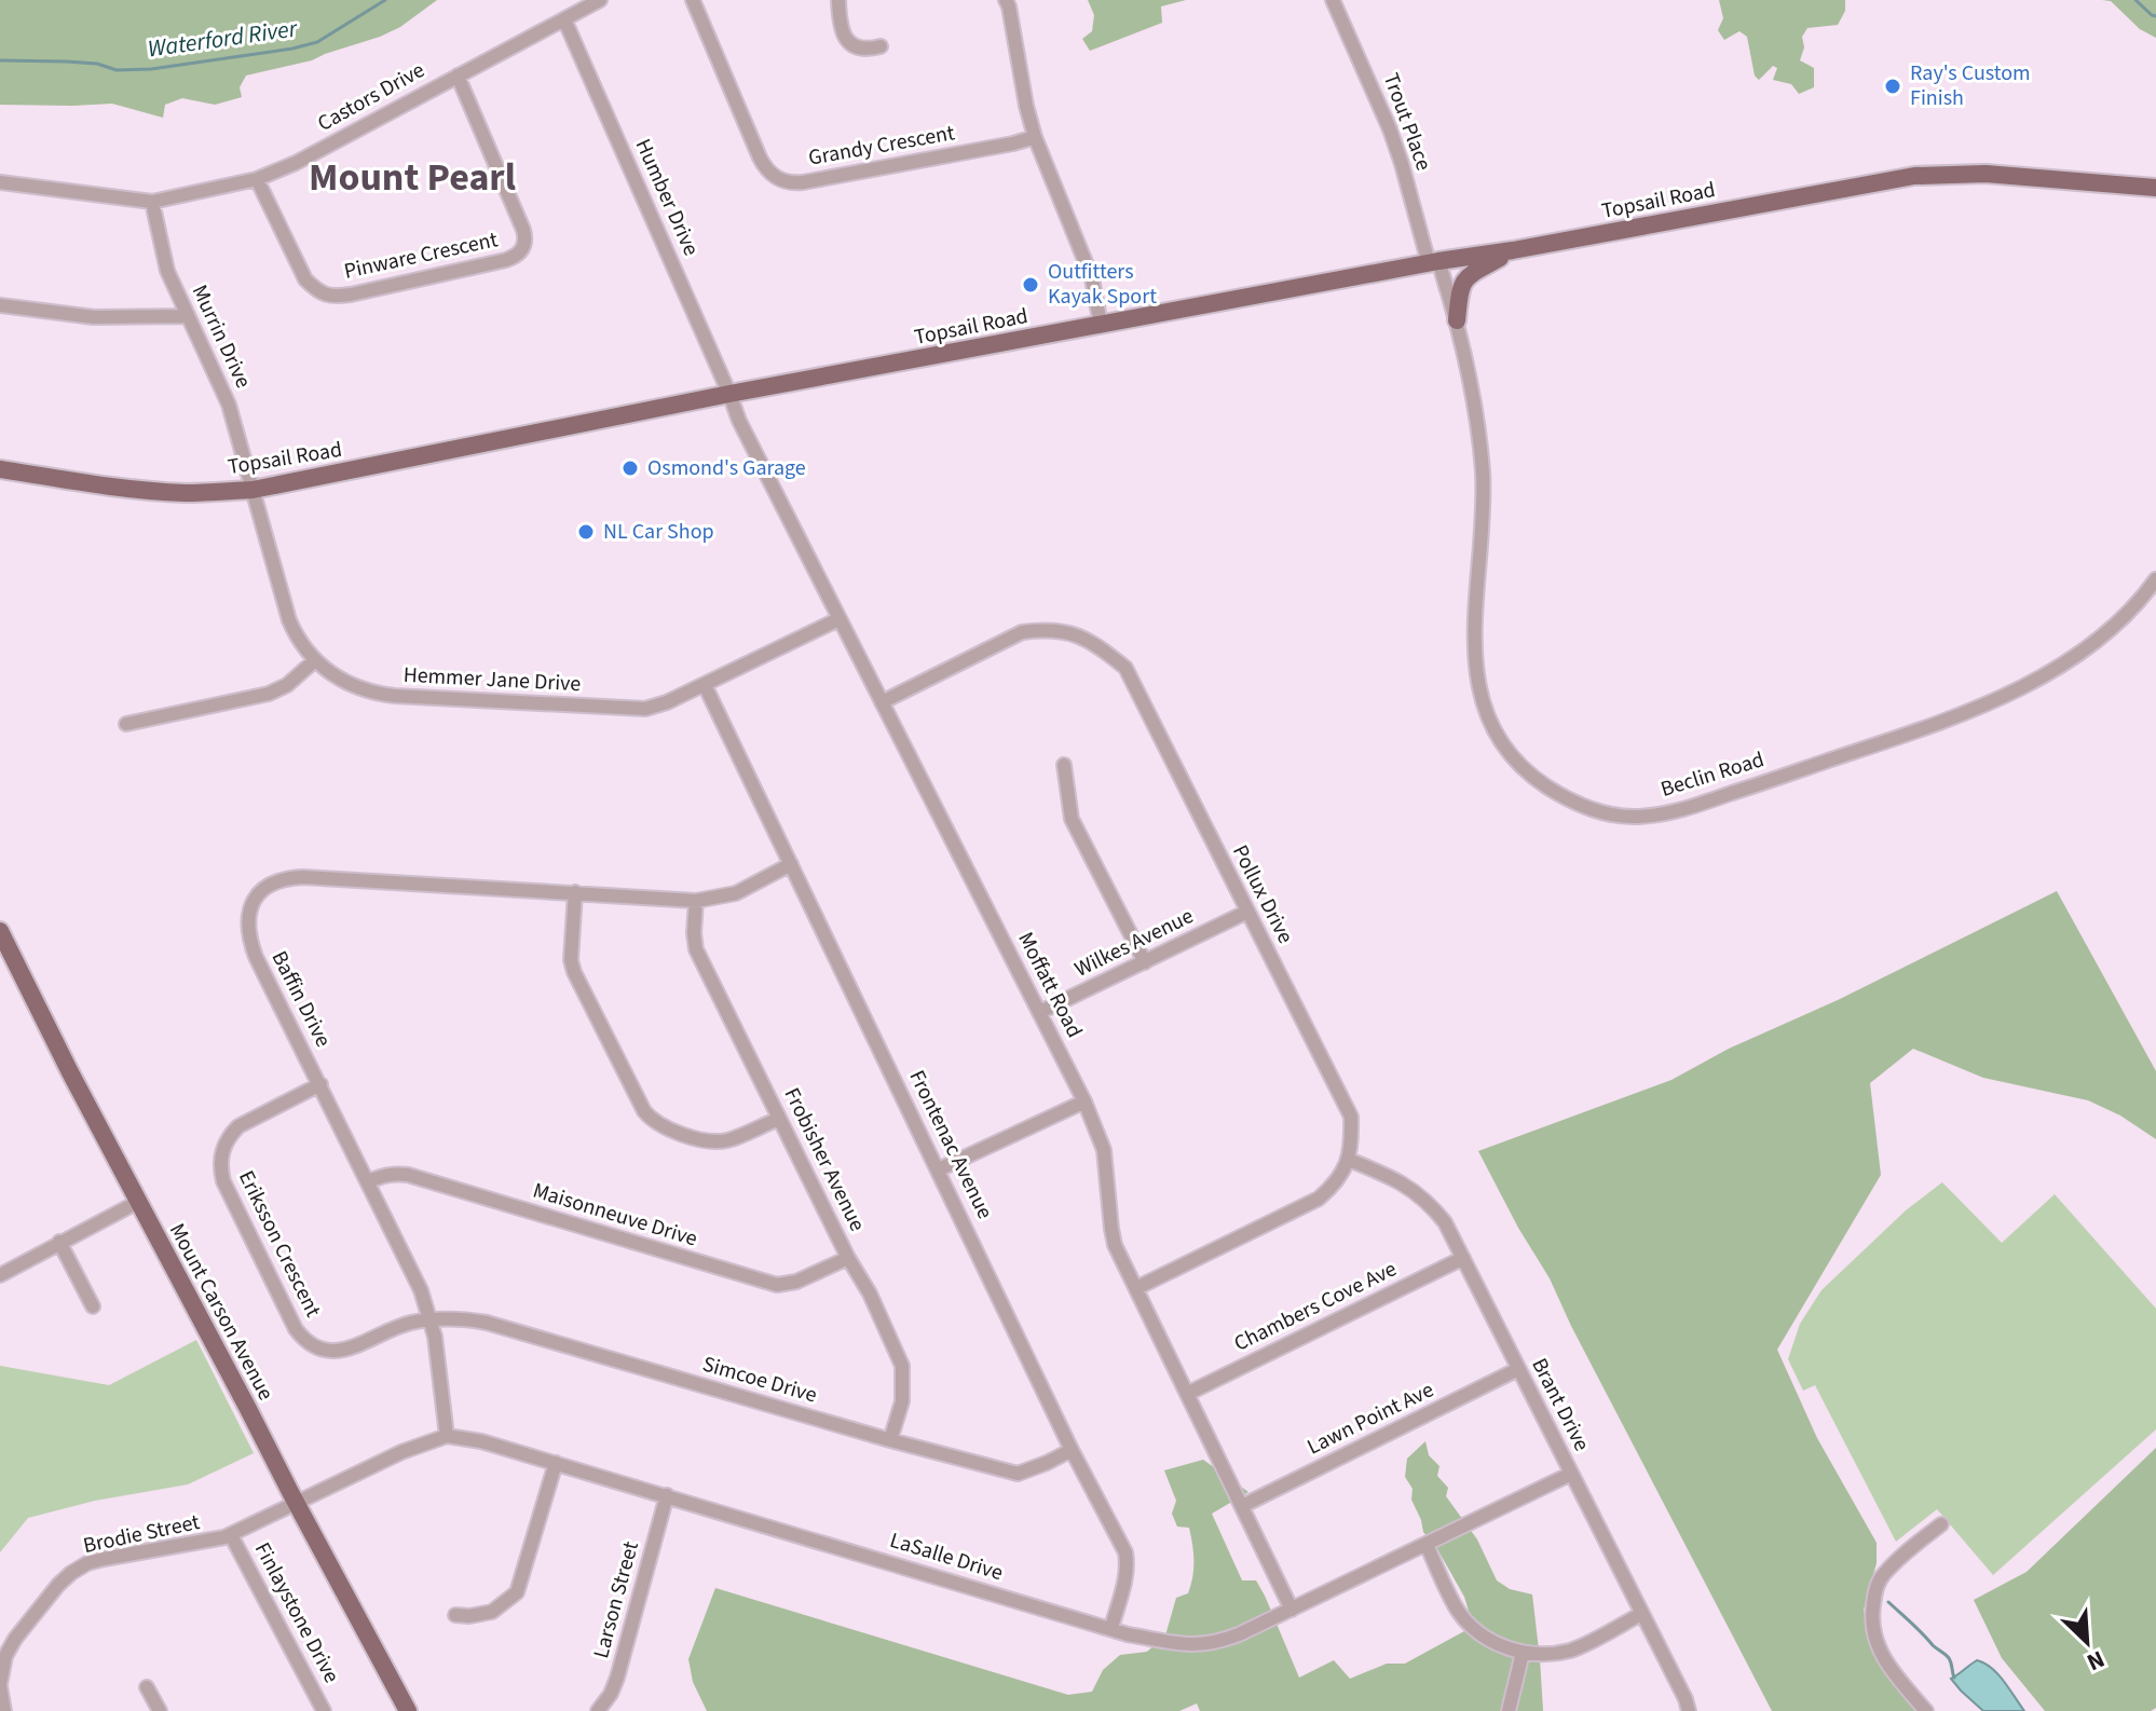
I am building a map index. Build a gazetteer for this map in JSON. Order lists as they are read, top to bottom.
{
  "streets": {
    "main road": ["Topsail Road", "Mount Carson Avenue"],
    "street": [
      "Castors Drive",
      "Trout Place",
      "Grandy Crescent",
      "Humber Drive",
      "Pinware Crescent",
      "Murrin Drive",
      "Hemmer Jane Drive",
      "Beclin Road",
      "Pollux Drive",
      "Wilkes Avenue",
      "Moffatt Road",
      "Baffin Drive",
      "Frontenac Avenue",
      "Frobisher Avenue",
      "Maisonneuve Drive",
      "Eriksson Crescent",
      "Chambers Cove Ave",
      "Simcoe Drive",
      "Brant Drive",
      "Lawn Point Ave",
      "Brodie Street",
      "LaSalle Drive",
      "Larson Street",
      "Finlaystone Drive"
    ]
  },
  "crossings": [
    ["Castors Drive", "Humber Drive"],
    ["Castors Drive", "Pinware Crescent"],
    ["Castors Drive", "Murrin Drive"],
    ["Trout Place", "Topsail Road"],
    ["Trout Place", "Beclin Road"],
    ["Humber Drive", "Topsail Road"],
    ["Humber Drive", "Moffatt Road"],
    ["Topsail Road", "Murrin Drive"],
    ["Topsail Road", "Hemmer Jane Drive"],
    ["Topsail Road", "Beclin Road"],
    ["Topsail Road", "Moffatt Road"],
    ["Murrin Drive", "Hemmer Jane Drive"],
    ["Hemmer Jane Drive", "Moffatt Road"],
    ["Hemmer Jane Drive", "Frontenac Avenue"],
    ["Pollux Drive", "Wilkes Avenue"],
    ["Pollux Drive", "Moffatt Road"],
    ["Pollux Drive", "Brant Drive"],
    ["Wilkes Avenue", "Moffatt Road"],
    ["Moffatt Road", "Chambers Cove Ave"],
    ["Moffatt Road", "Lawn Point Ave"],
    ["Moffatt Road", "LaSalle Drive"],
    ["Baffin Drive", "Frontenac Avenue"],
    ["Baffin Drive", "Frobisher Avenue"],
    ["Baffin Drive", "Maisonneuve Drive"],
    ["Baffin Drive", "Eriksson Crescent"],
    ["Baffin Drive", "Simcoe Drive"],
    ["Baffin Drive", "LaSalle Drive"],
    ["Frontenac Avenue", "Simcoe Drive"],
    ["Frontenac Avenue", "LaSalle Drive"],
    ["Frobisher Avenue", "Maisonneuve Drive"],
    ["Frobisher Avenue", "Simcoe Drive"],
    ["Eriksson Crescent", "Simcoe Drive"],
    ["Chambers Cove Ave", "Brant Drive"],
    ["Mount Carson Avenue", "Brodie Street"],
    ["Mount Carson Avenue", "LaSalle Drive"],
    ["Brant Drive", "Lawn Point Ave"],
    ["Brant Drive", "LaSalle Drive"],
    ["Brodie Street", "LaSalle Drive"],
    ["Brodie Street", "Finlaystone Drive"],
    ["LaSalle Drive", "Larson Street"]
  ],
  "districts": ["Mount Pearl"],
  "water": ["Waterford River"],
  "places": [
    "Ray's Custom Finish",
    "Outfitters Kayak Sport",
    "Osmond's Garage",
    "NL Car Shop"
  ],
  "north": "bottom right"
}
